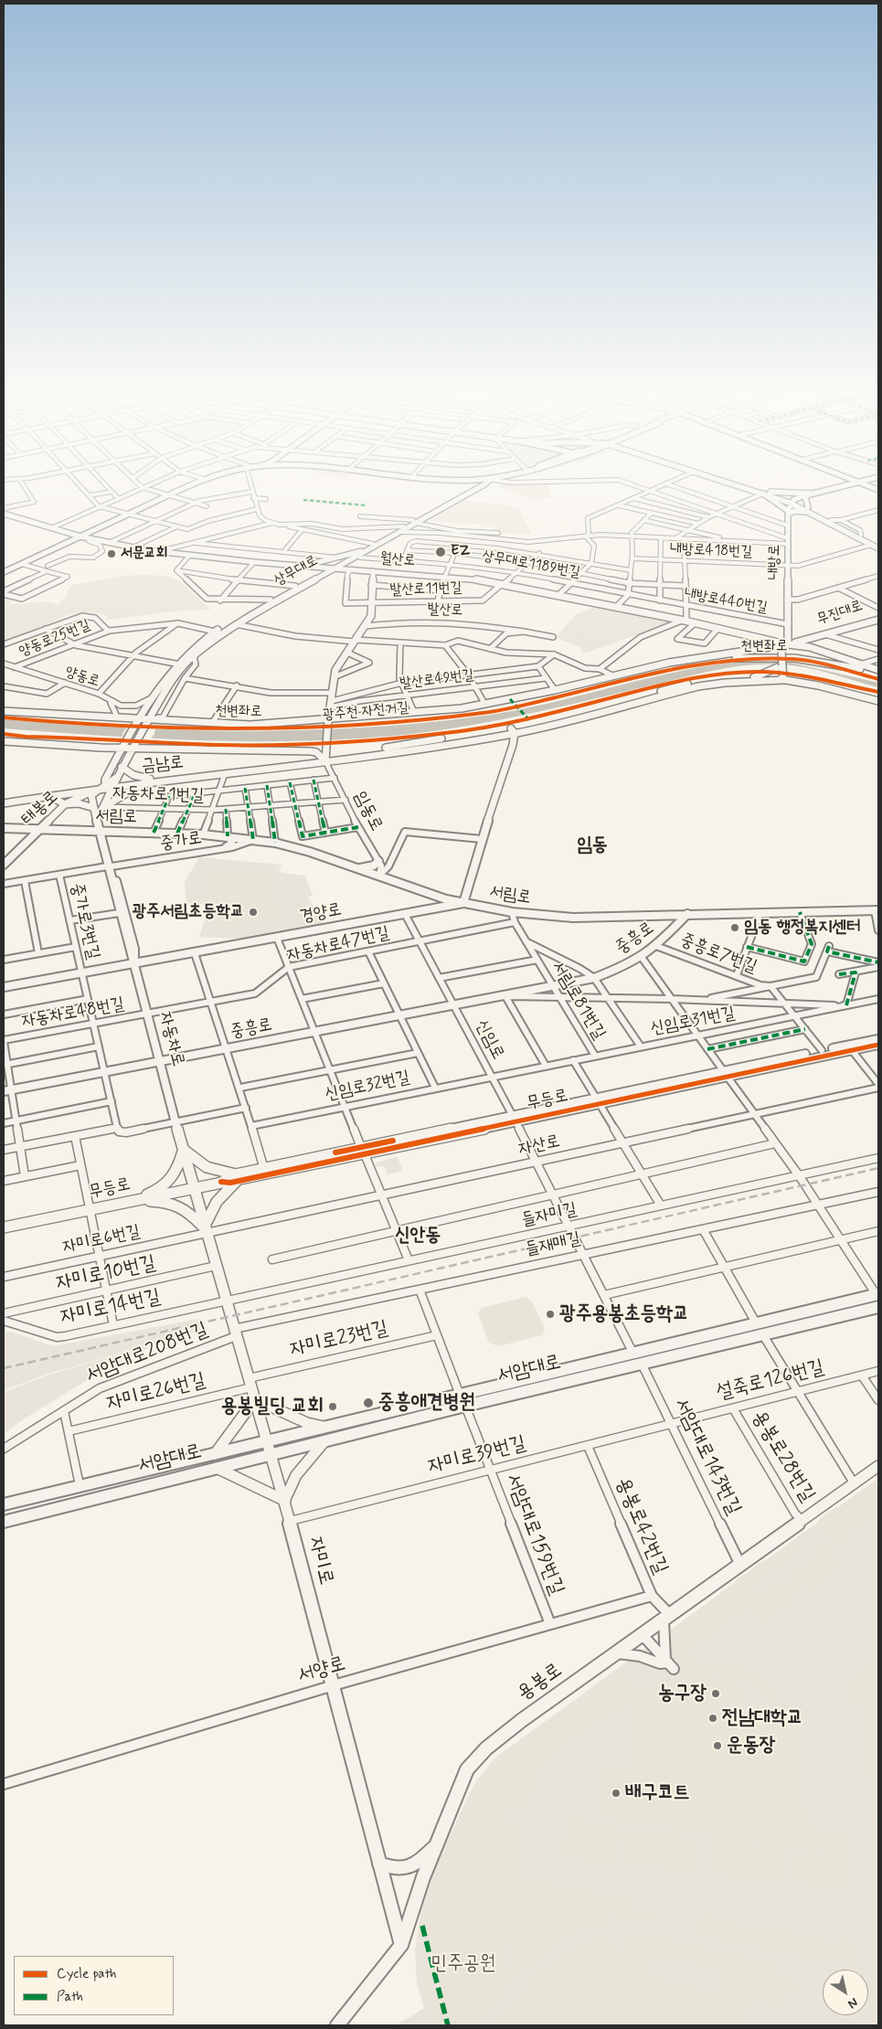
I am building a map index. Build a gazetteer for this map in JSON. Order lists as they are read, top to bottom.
{
  "streets": {
    "main road": ["서암대로"],
    "street": [
      "내방로418번길",
      "월산로",
      "내방로",
      "상무대로1189번길",
      "상무대로",
      "발산로11번길",
      "내방로440번길",
      "발산로",
      "무진대로",
      "양동로25번길",
      "천변좌로",
      "양동로",
      "발산로49번길",
      "금남로",
      "자동차로1번길",
      "태봉로",
      "임동로",
      "서림로",
      "중가로",
      "경양로",
      "중가로3번길",
      "중흥로",
      "자동차로47번길",
      "중흥로7번길",
      "서림로81번길",
      "자동차로48번길",
      "신임로31번길",
      "자동차로",
      "신임로",
      "신임로32번길",
      "무등로",
      "자산로",
      "들자미길",
      "자미로6번길",
      "들재매길",
      "자미로10번길",
      "자미로14번길",
      "자미로23번길",
      "서암대로208번길",
      "설죽로126번길",
      "자미로26번길",
      "자미로39번길",
      "서암대로143번길",
      "용봉로28번길",
      "용봉로42번길",
      "서암대로159번길",
      "자미로",
      "서양로",
      "용봉로"
    ],
    "cycle path": ["광주천 자전거길"]
  },
  "crossings": [
    ["내방로418번길", "내방로"],
    ["내방로418번길", "내방로440번길"],
    ["월산로", "내방로"],
    ["월산로", "상무대로"],
    ["월산로", "발산로11번길"],
    ["월산로", "무진대로"],
    ["월산로", "천변좌로"],
    ["내방로", "내방로440번길"],
    ["내방로", "무진대로"],
    ["내방로", "천변좌로"],
    ["상무대로1189번길", "상무대로"],
    ["상무대로1189번길", "내방로440번길"],
    ["상무대로", "양동로25번길"],
    ["상무대로", "천변좌로"],
    ["상무대로", "양동로"],
    ["무진대로", "천변좌로"],
    ["양동로25번길", "양동로"],
    ["금남로", "태봉로"],
    ["금남로", "임동로"],
    ["금남로", "자동차로"],
    ["자동차로1번길", "임동로"],
    ["태봉로", "서림로"],
    ["태봉로", "자동차로"],
    ["임동로", "서림로"],
    ["서림로", "중가로"],
    ["서림로", "경양로"],
    ["서림로", "중흥로"],
    ["서림로", "서림로81번길"],
    ["서림로", "자동차로"],
    ["중가로", "중가로3번길"],
    ["중가로", "자동차로"],
    ["경양로", "중가로3번길"],
    ["경양로", "자동차로"],
    ["경양로", "신임로"],
    ["중가로3번길", "중흥로"],
    ["중가로3번길", "자동차로48번길"],
    ["중흥로", "중흥로7번길"],
    ["중흥로", "서림로81번길"],
    ["중흥로", "자동차로"],
    ["중흥로", "신임로"],
    ["자동차로47번길", "서림로81번길"],
    ["자동차로47번길", "자동차로48번길"],
    ["자동차로47번길", "자동차로"],
    ["자동차로47번길", "신임로"],
    ["서림로81번길", "신임로31번길"],
    ["서림로81번길", "신임로"],
    ["자동차로48번길", "자동차로"],
    ["신임로31번길", "신임로"],
    ["신임로31번길", "신임로32번길"],
    ["신임로31번길", "무등로"],
    ["자동차로", "무등로"],
    ["자동차로", "자미로"],
    ["신임로", "신임로32번길"],
    ["신임로", "무등로"],
    ["신임로", "자산로"],
    ["신임로", "들자미길"],
    ["신임로", "들재매길"],
    ["신임로", "서암대로"],
    ["무등로", "자미로"],
    ["자산로", "자미로6번길"],
    ["자산로", "자미로"],
    ["들자미길", "자미로14번길"],
    ["들자미길", "자미로"],
    ["자미로6번길", "자미로"],
    ["들재매길", "서암대로208번길"],
    ["들재매길", "서암대로159번길"],
    ["들재매길", "자미로"],
    ["자미로10번길", "자미로"],
    ["자미로14번길", "자미로"],
    ["자미로23번길", "자미로26번길"],
    ["자미로23번길", "서암대로159번길"],
    ["자미로23번길", "자미로"],
    ["서암대로208번길", "자미로"],
    ["서암대로", "서암대로143번길"],
    ["서암대로", "서암대로159번길"],
    ["서암대로", "자미로"],
    ["설죽로126번길", "자미로39번길"],
    ["설죽로126번길", "서암대로143번길"],
    ["설죽로126번길", "용봉로28번길"],
    ["자미로26번길", "자미로"],
    ["자미로39번길", "서암대로143번길"],
    ["자미로39번길", "용봉로42번길"],
    ["자미로39번길", "서암대로159번길"],
    ["자미로39번길", "자미로"],
    ["서암대로143번길", "용봉로"],
    ["용봉로28번길", "용봉로"],
    ["용봉로42번길", "서양로"],
    ["용봉로42번길", "용봉로"],
    ["서암대로159번길", "서양로"],
    ["자미로", "서양로"],
    ["자미로", "용봉로"]
  ],
  "districts": ["임동", "신안동"],
  "parks": ["민주공원"],
  "places": [
    "EZ",
    "서문교회",
    "광주서림초등학교",
    "임동 행정복지센터",
    "광주용봉초등학교",
    "중흥애견병원",
    "용봉빌딩 교회",
    "농구장",
    "전남대학교",
    "운동장",
    "배구코트"
  ],
  "legend": ["Cycle path", "Path"],
  "north": "bottom right"
}
